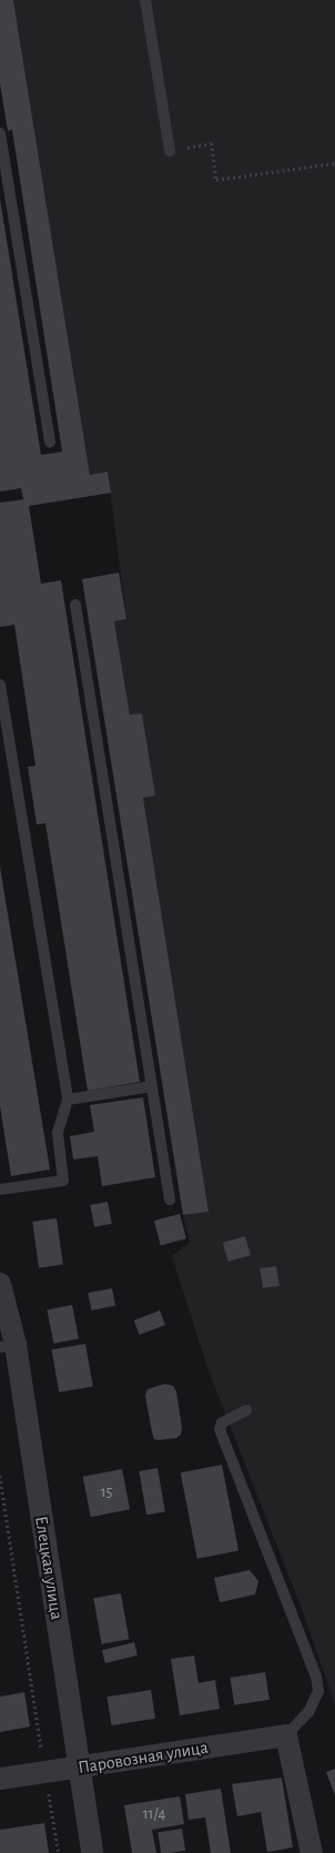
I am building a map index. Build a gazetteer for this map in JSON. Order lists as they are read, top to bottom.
{
  "streets": {
    "street": ["Елецкая улица", "Паровозная улица"]
  },
  "crossings": [
    ["Елецкая улица", "Паровозная улица"]
  ],
  "house_numbers": ["15", "11/4"]
}
